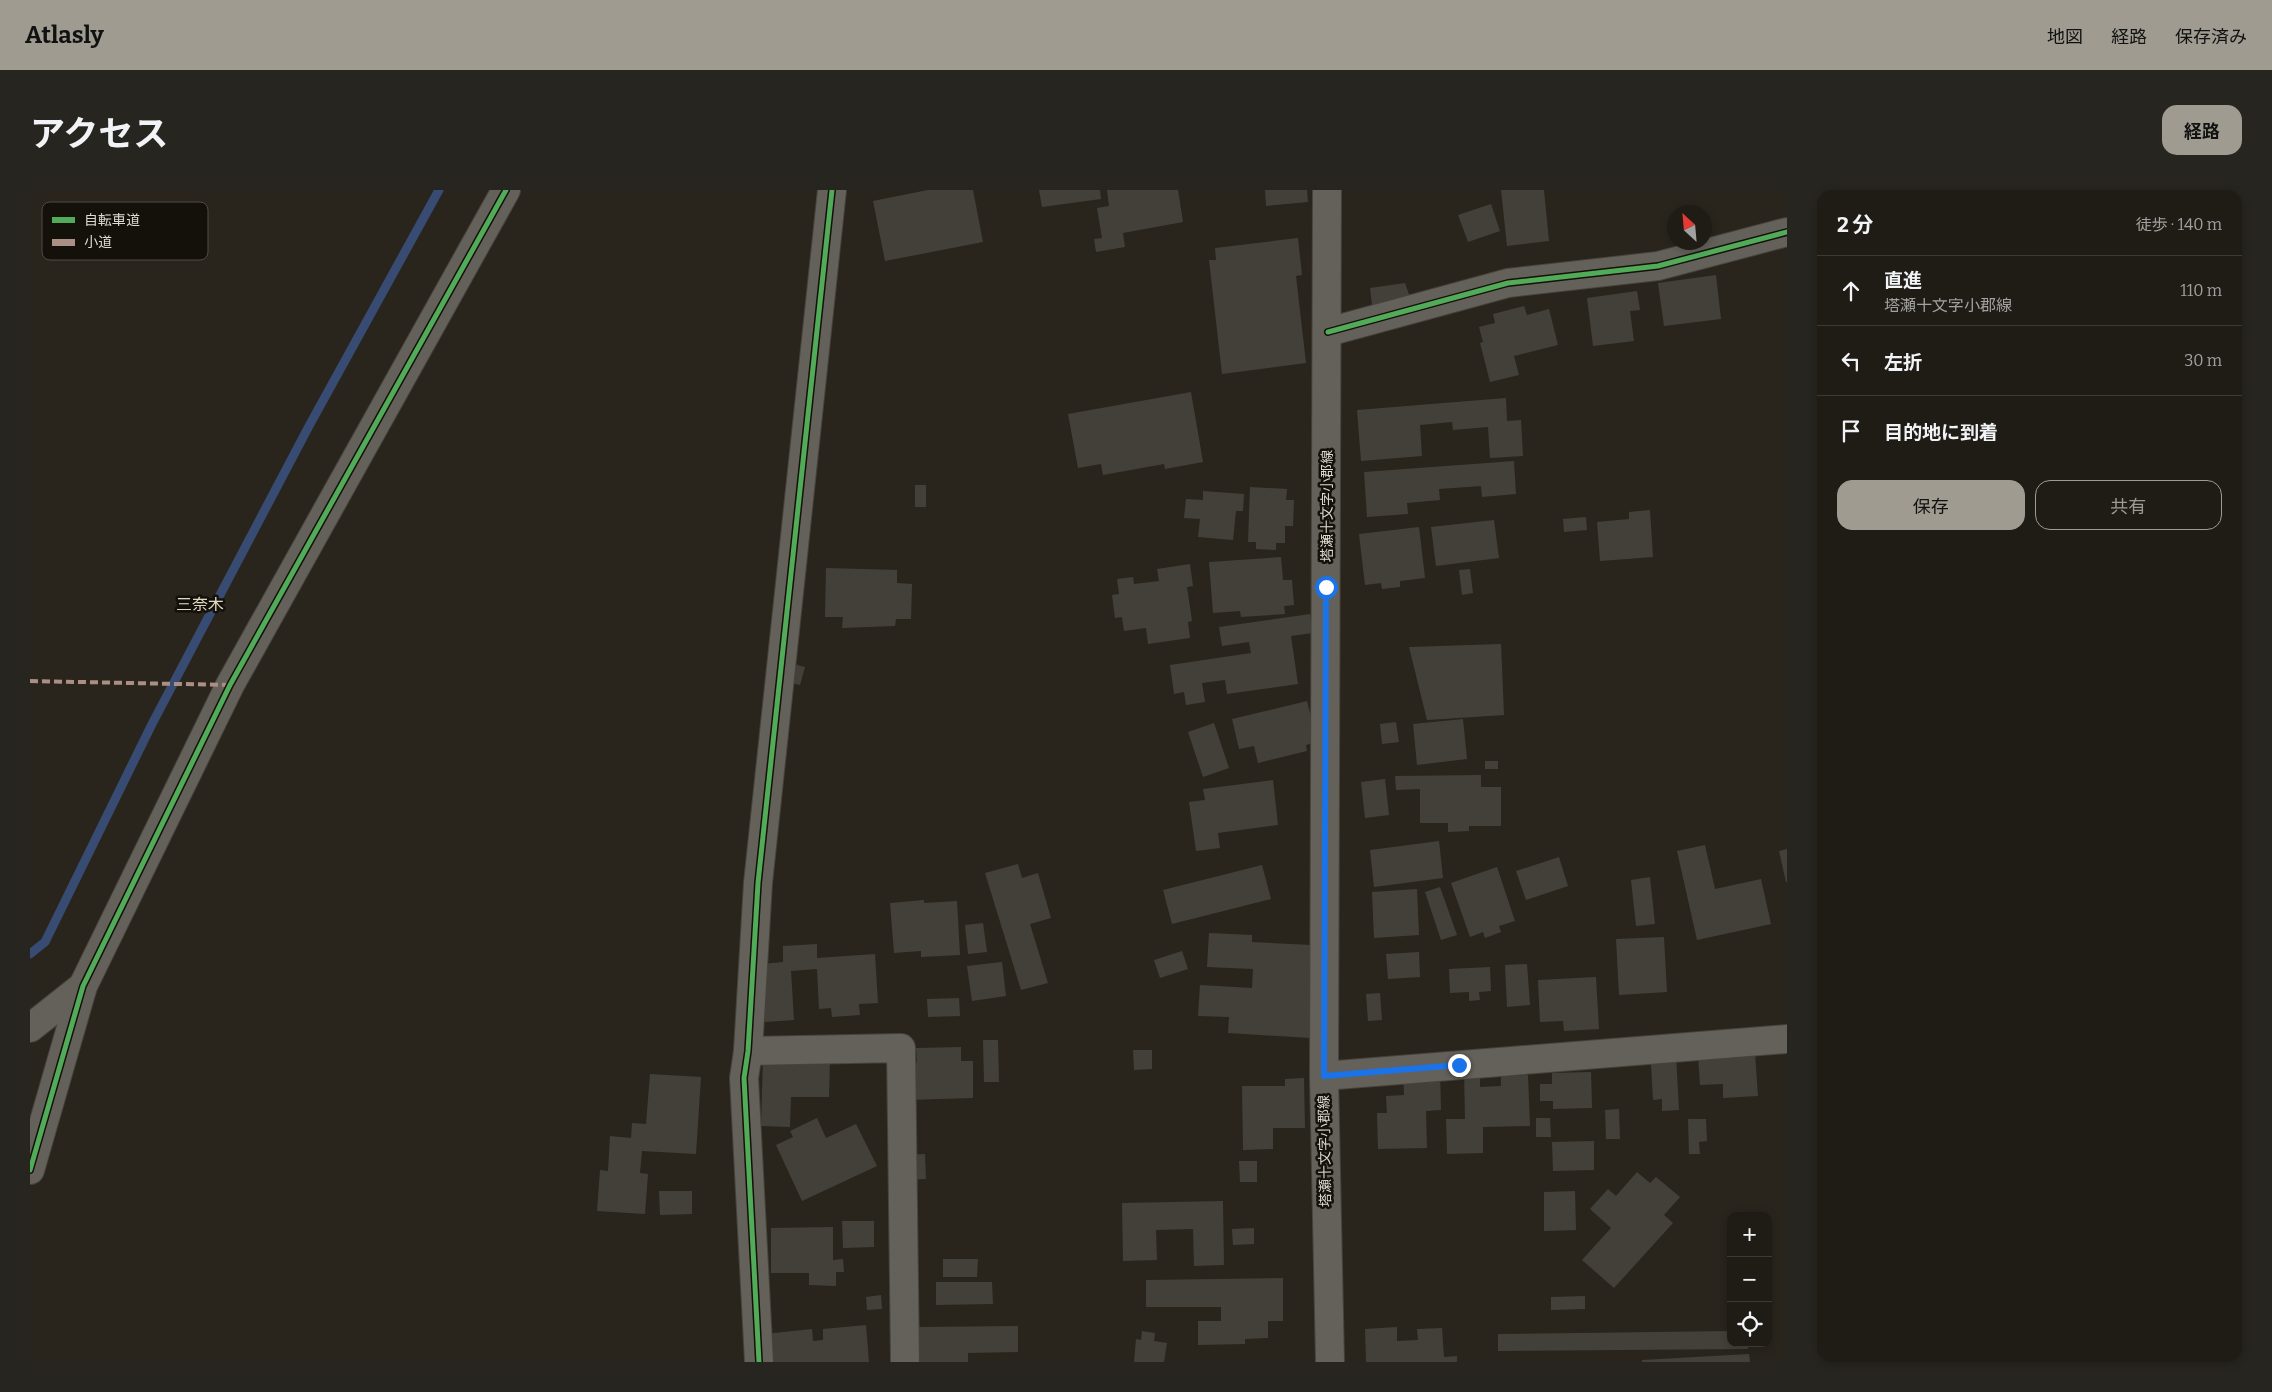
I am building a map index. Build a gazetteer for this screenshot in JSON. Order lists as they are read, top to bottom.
{
  "streets": {
    "street": ["塔瀬十文字小郡線"]
  },
  "districts": ["三奈木"],
  "legend": ["自転車道", "小道"],
  "north": "top left",
  "page": {
    "header": "Atlasly",
    "nav": ["地図", "経路", "保存済み"],
    "title": "アクセス",
    "buttons": [
      "経路",
      ["保存", "共有"]
    ],
    "heading": ["2 分", "徒歩 · 140 m"],
    "list": [
      ["直進", "塔瀬十文字小郡線", "110 m"],
      ["左折", "30 m"],
      "目的地に到着"
    ],
    "map_buttons": ["+", "−"]
  }
}
